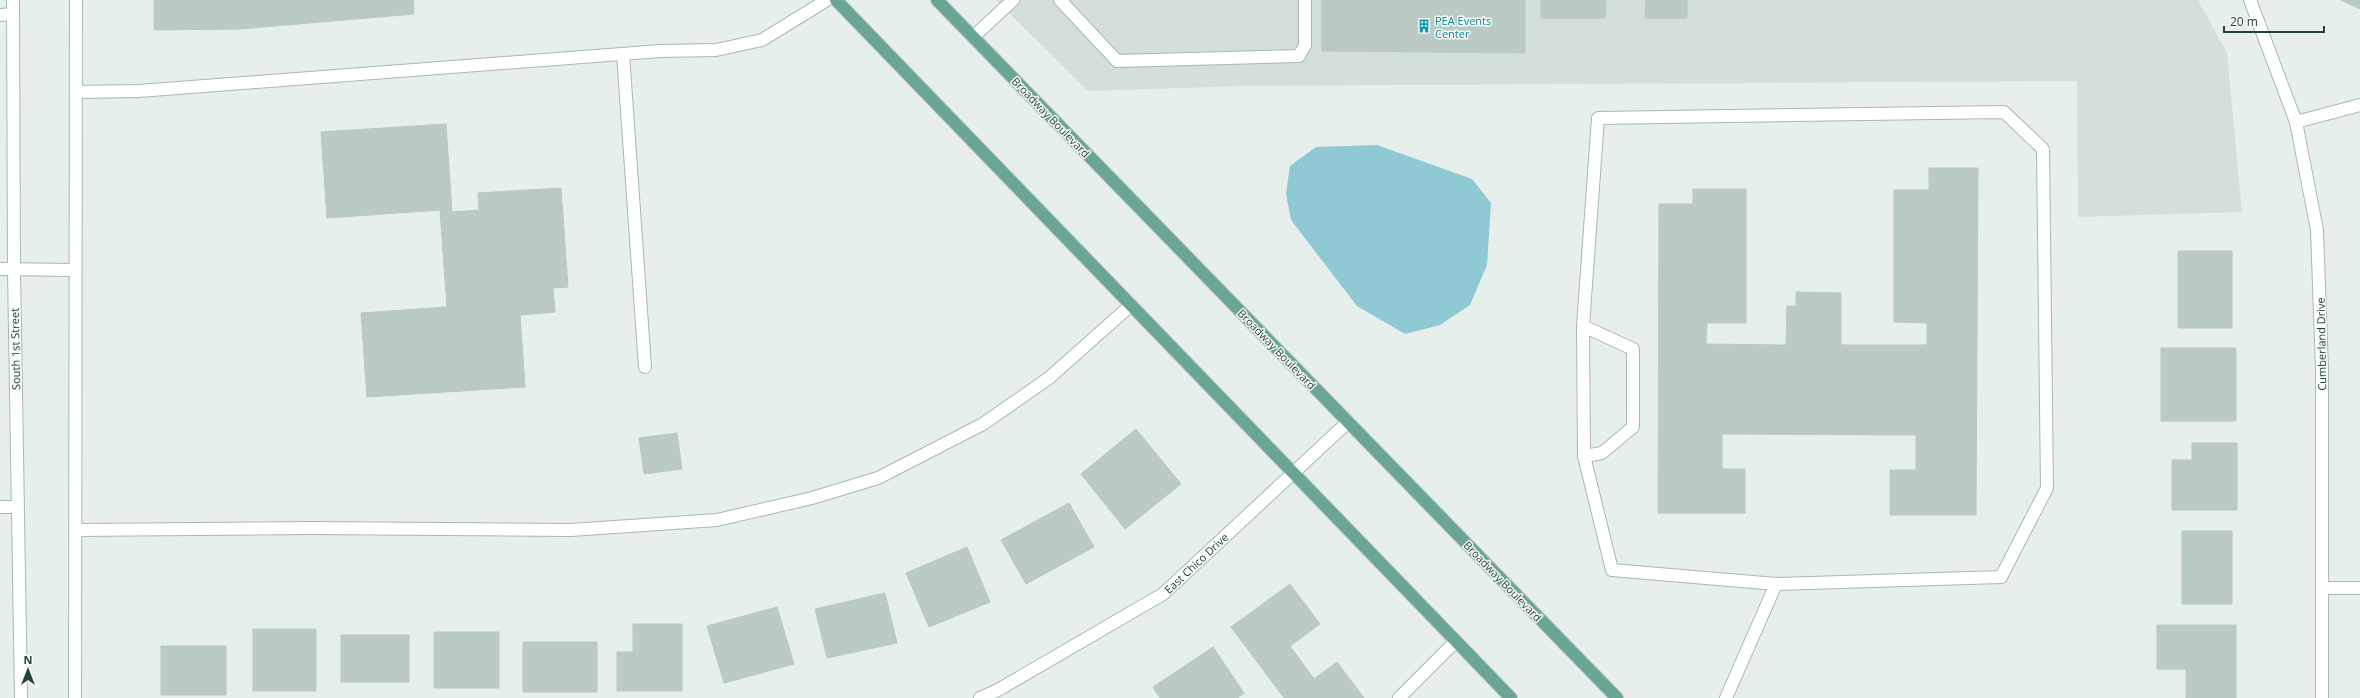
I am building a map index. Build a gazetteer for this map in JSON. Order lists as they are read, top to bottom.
{
  "streets": {
    "main road": [
      "Broadway Boulevard",
      "Cumberland Drive",
      "South 1st Street",
      "East Chico Drive"
    ]
  },
  "crossings": [
    ["Broadway Boulevard", "East Chico Drive"]
  ],
  "places": {
    "building": ["PEA Events Center"]
  },
  "scale_bar": "20 m",
  "north": "top"
}
